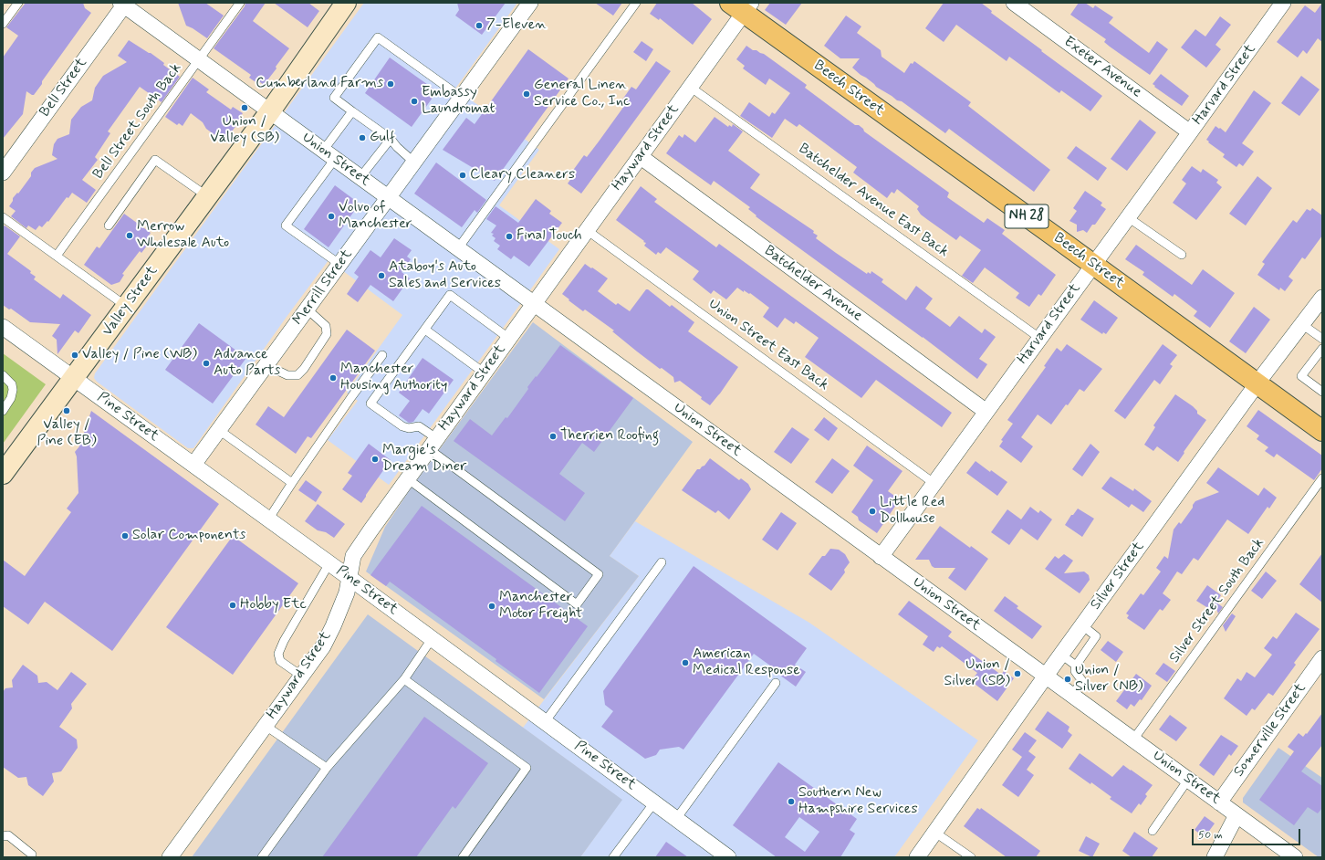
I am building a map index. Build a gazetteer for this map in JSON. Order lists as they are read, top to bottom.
{
  "streets": {
    "main road": ["Beech Street", "NH 28", "Valley Street"],
    "street": [
      "Exeter Avenue",
      "Harvard Street",
      "Bell Street",
      "Hayward Street",
      "Union Street",
      "Batchelder Avenue",
      "Merrill Street",
      "Pine Street",
      "Silver Street",
      "Somerville Street"
    ],
    "lane": [
      "Bell Street South Back",
      "Batchelder Avenue East Back",
      "Union Street East Back",
      "Silver Street South Back"
    ]
  },
  "crossings": [
    ["Exeter Avenue", "Harvard Street"],
    ["Harvard Street", "Beech Street"],
    ["Harvard Street", "Union Street"],
    ["Harvard Street", "Batchelder Avenue East Back"],
    ["Harvard Street", "Batchelder Avenue"],
    ["Harvard Street", "Union Street East Back"],
    ["Bell Street", "Union Street"],
    ["Beech Street", "Hayward Street"],
    ["Beech Street", "Silver Street"],
    ["Bell Street South Back", "Union Street"],
    ["Hayward Street", "Union Street"],
    ["Hayward Street", "Batchelder Avenue East Back"],
    ["Hayward Street", "Batchelder Avenue"],
    ["Hayward Street", "Union Street East Back"],
    ["Hayward Street", "Pine Street"],
    ["Union Street", "Merrill Street"],
    ["Union Street", "Valley Street"],
    ["Union Street", "Silver Street"],
    ["Union Street", "Silver Street South Back"],
    ["Union Street", "Somerville Street"],
    ["Merrill Street", "Pine Street"],
    ["Valley Street", "Pine Street"]
  ],
  "places": [
    "7-Eleven",
    "Cumberland Farms",
    "General Linen Service Co., Inc",
    "Embassy Laundromat",
    "Union / Valley (SB)",
    "Gulf",
    "Cleary Cleaners",
    "Volvo of Manchester",
    "Merrow Wholesale Auto",
    "Final Touch",
    "Ataboy's Auto Sales and Services",
    "Valley / Pine (WB)",
    "Advance Auto Parts",
    "Manchester Housing Authority",
    "Valley / Pine (EB)",
    "Therrien Roofing",
    "Margie's Dream Diner",
    "Little Red Dollhouse",
    "Solar Components",
    "Hobby Etc",
    "Manchester Motor Freight",
    "American Medical Response",
    "Union / Silver (SB)",
    "Union / Silver (NB)",
    "Southern New Hampshire Services"
  ],
  "scale_bar": "50 m"
}
